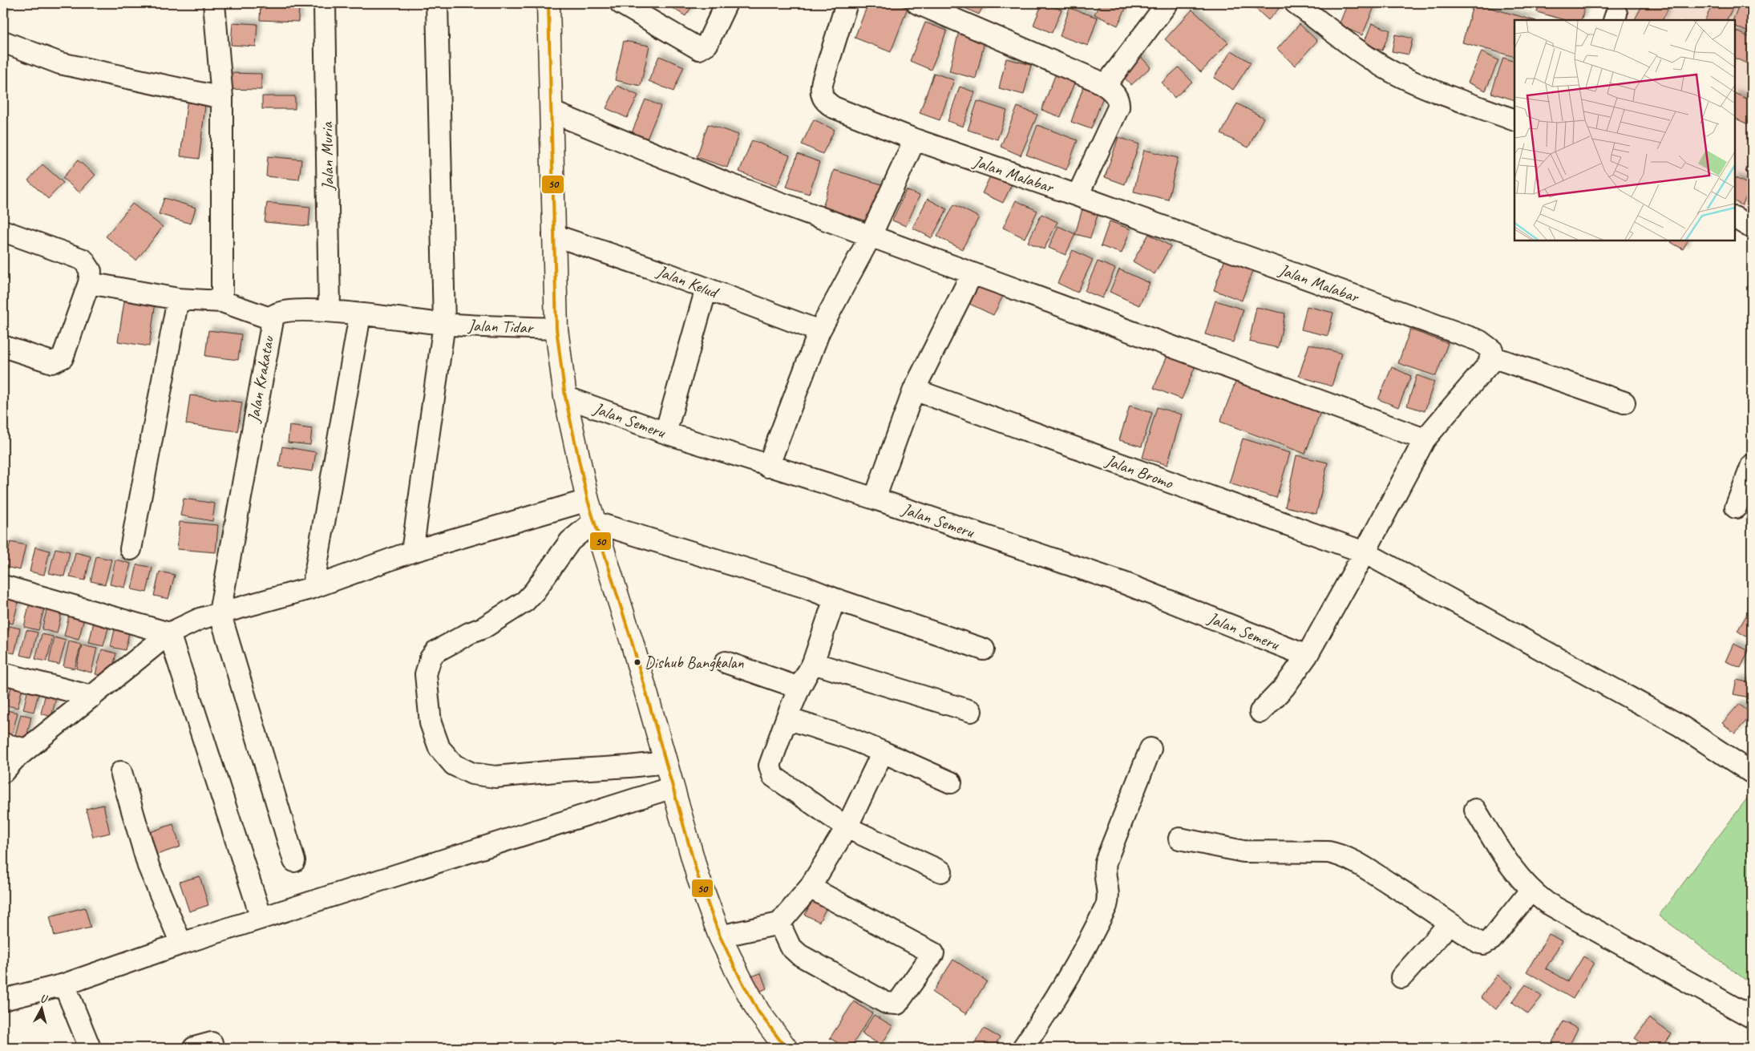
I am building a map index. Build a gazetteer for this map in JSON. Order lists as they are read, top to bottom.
{
  "streets": {
    "street": [
      "Jalan Muria",
      "Jalan Malabar",
      "Jalan Kelud",
      "Jalan Tidar",
      "Jalan Krakatau",
      "Jalan Semeru",
      "Jalan Bromo"
    ]
  },
  "crossings": [
    ["Jalan Muria", "Jalan Krakatau"],
    ["Jalan Tidar", "Jalan Krakatau"]
  ],
  "places": ["Dishub Bangkalan"],
  "lines": ["transit line 50"],
  "north": "top"
}
